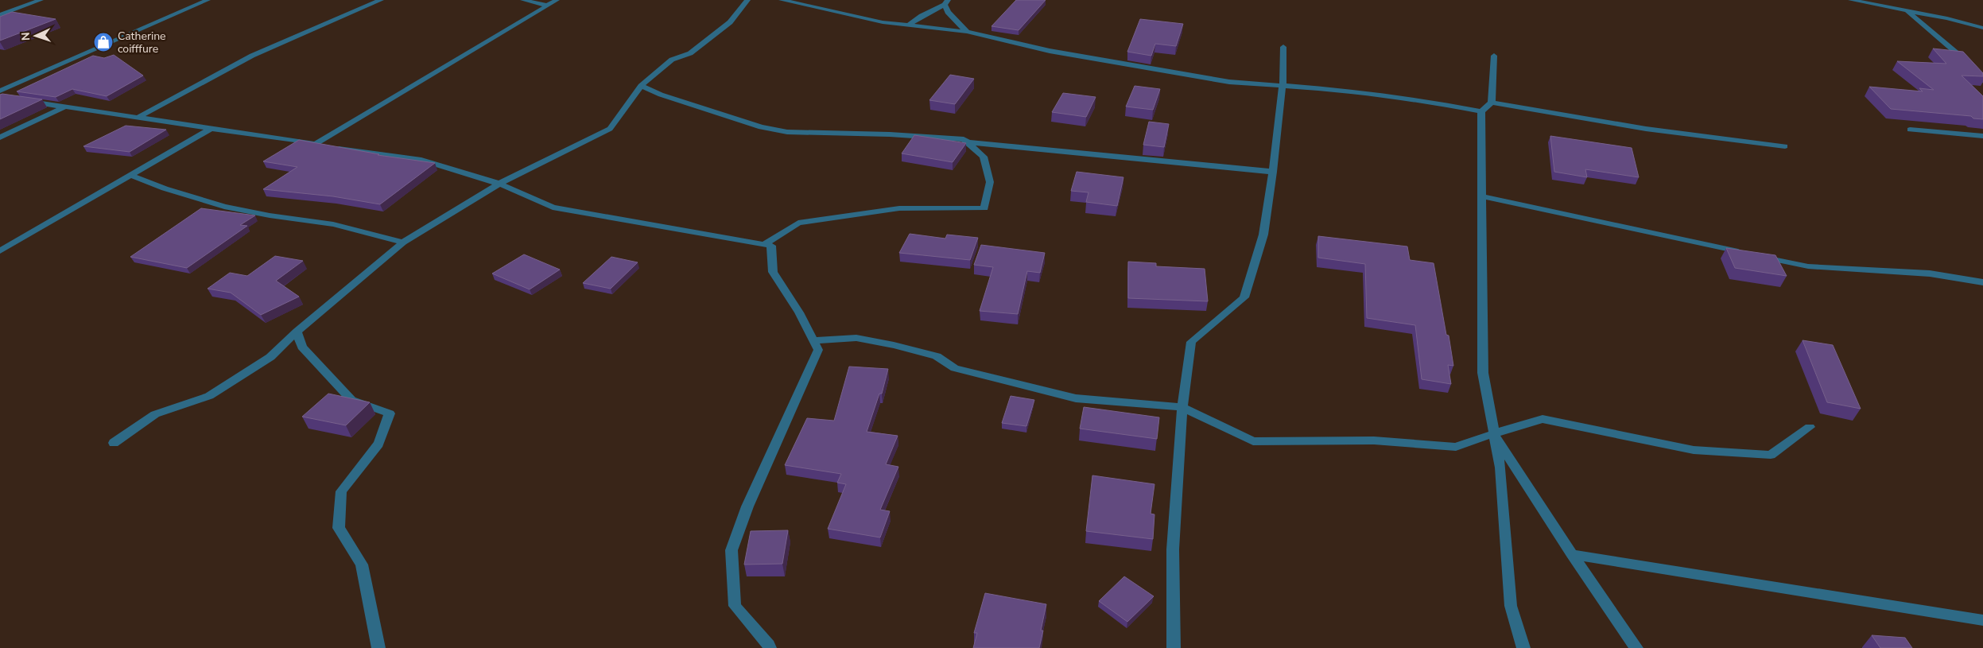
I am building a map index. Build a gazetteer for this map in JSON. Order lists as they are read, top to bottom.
{
  "places": {
    "shop": ["Catherine coifffure"]
  },
  "north": "left"
}
